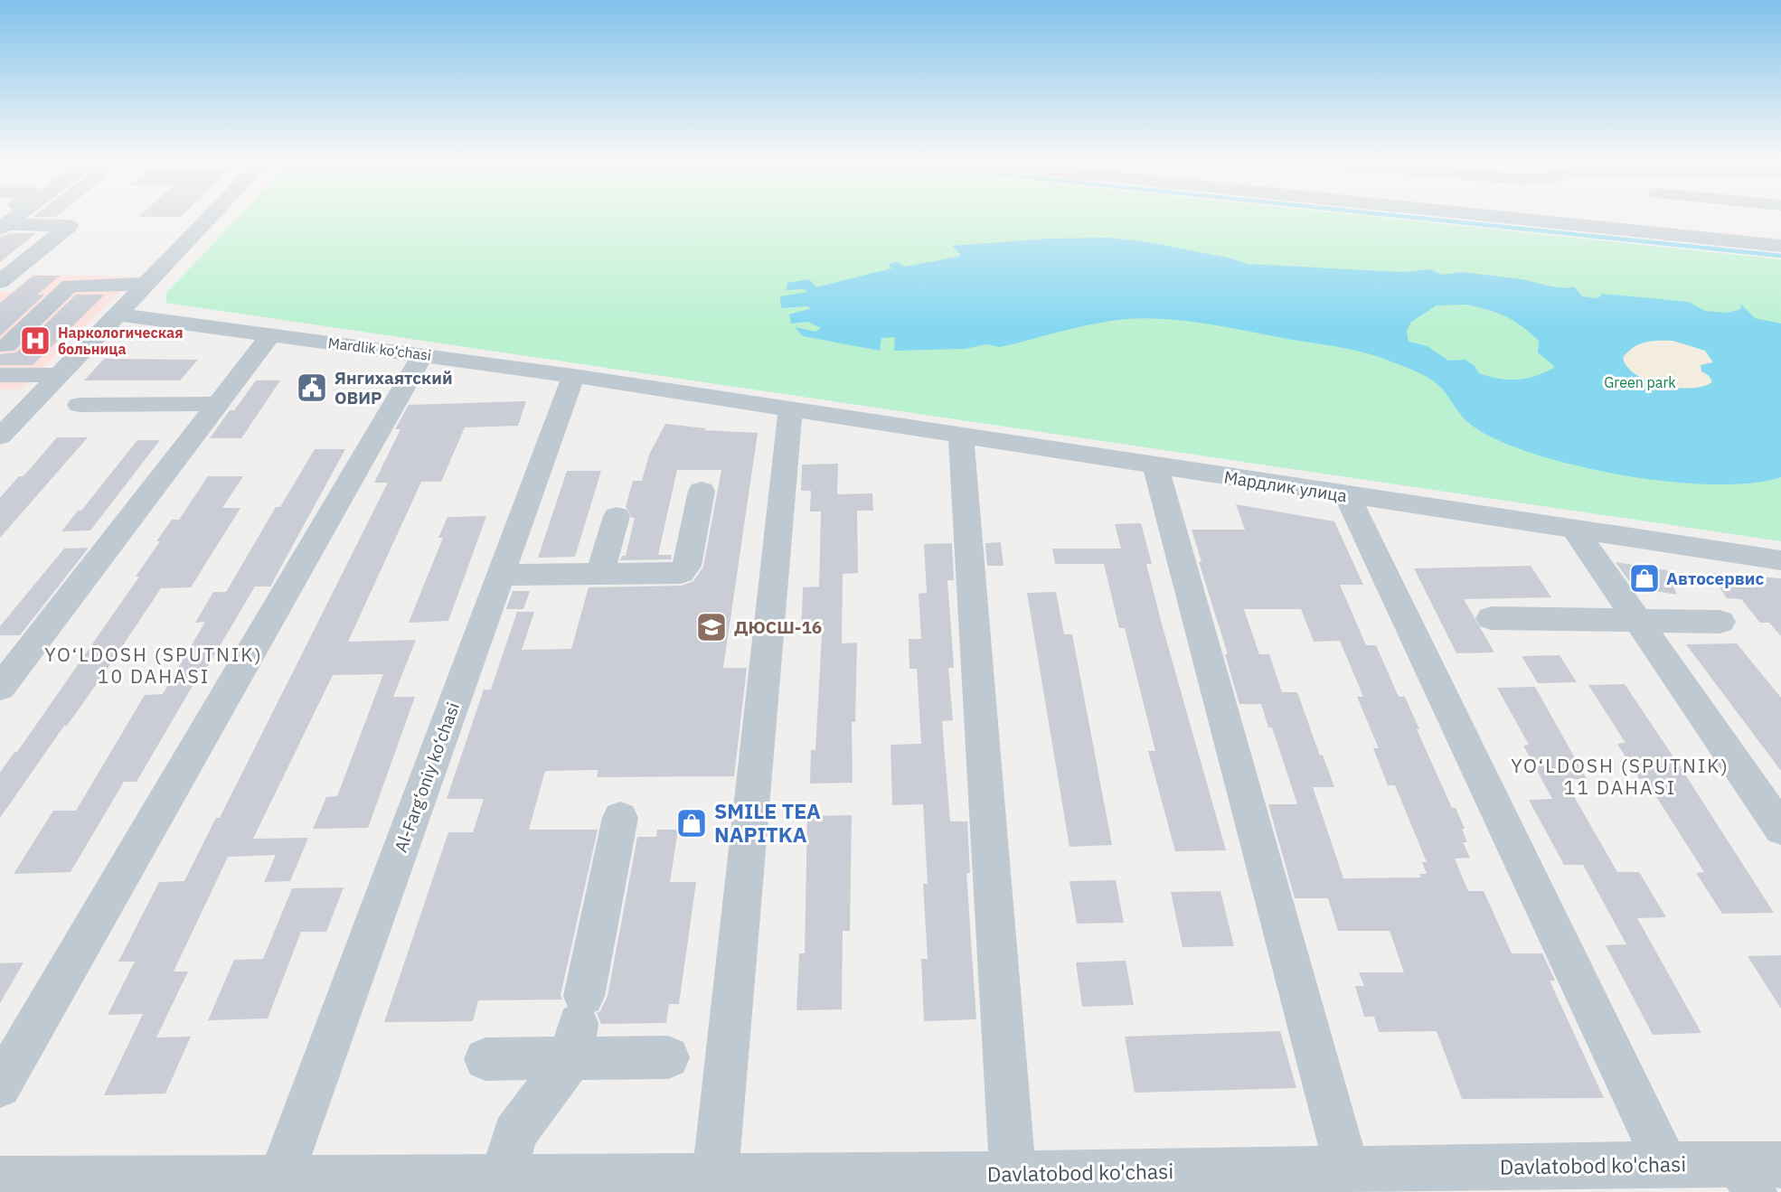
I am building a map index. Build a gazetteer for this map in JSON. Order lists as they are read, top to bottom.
{
  "streets": {
    "street": [
      "Mardlik ko‘chasi",
      "Мардлик улица",
      "Al-Farg‘oniy ko‘chasi",
      "Davlatobod ko'chasi"
    ]
  },
  "crossings": [
    ["Mardlik ko‘chasi", "Мардлик улица"],
    ["Mardlik ko‘chasi", "Al-Farg‘oniy ko‘chasi"],
    ["Al-Farg‘oniy ko‘chasi", "Davlatobod ko'chasi"]
  ],
  "districts": ["YO‘LDOSH (SPUTNIK) 10 DAHASI", "YO‘LDOSH (SPUTNIK) 11 DAHASI"],
  "parks": ["Green park"],
  "places": {
    "hospital": ["Наркологическая больница"],
    "public building": ["Янгихаятский ОВИР"],
    "shop": ["Автосервис", "SMILE TEA NAPITKA"],
    "school or university": ["ДЮСШ-16"]
  }
}
